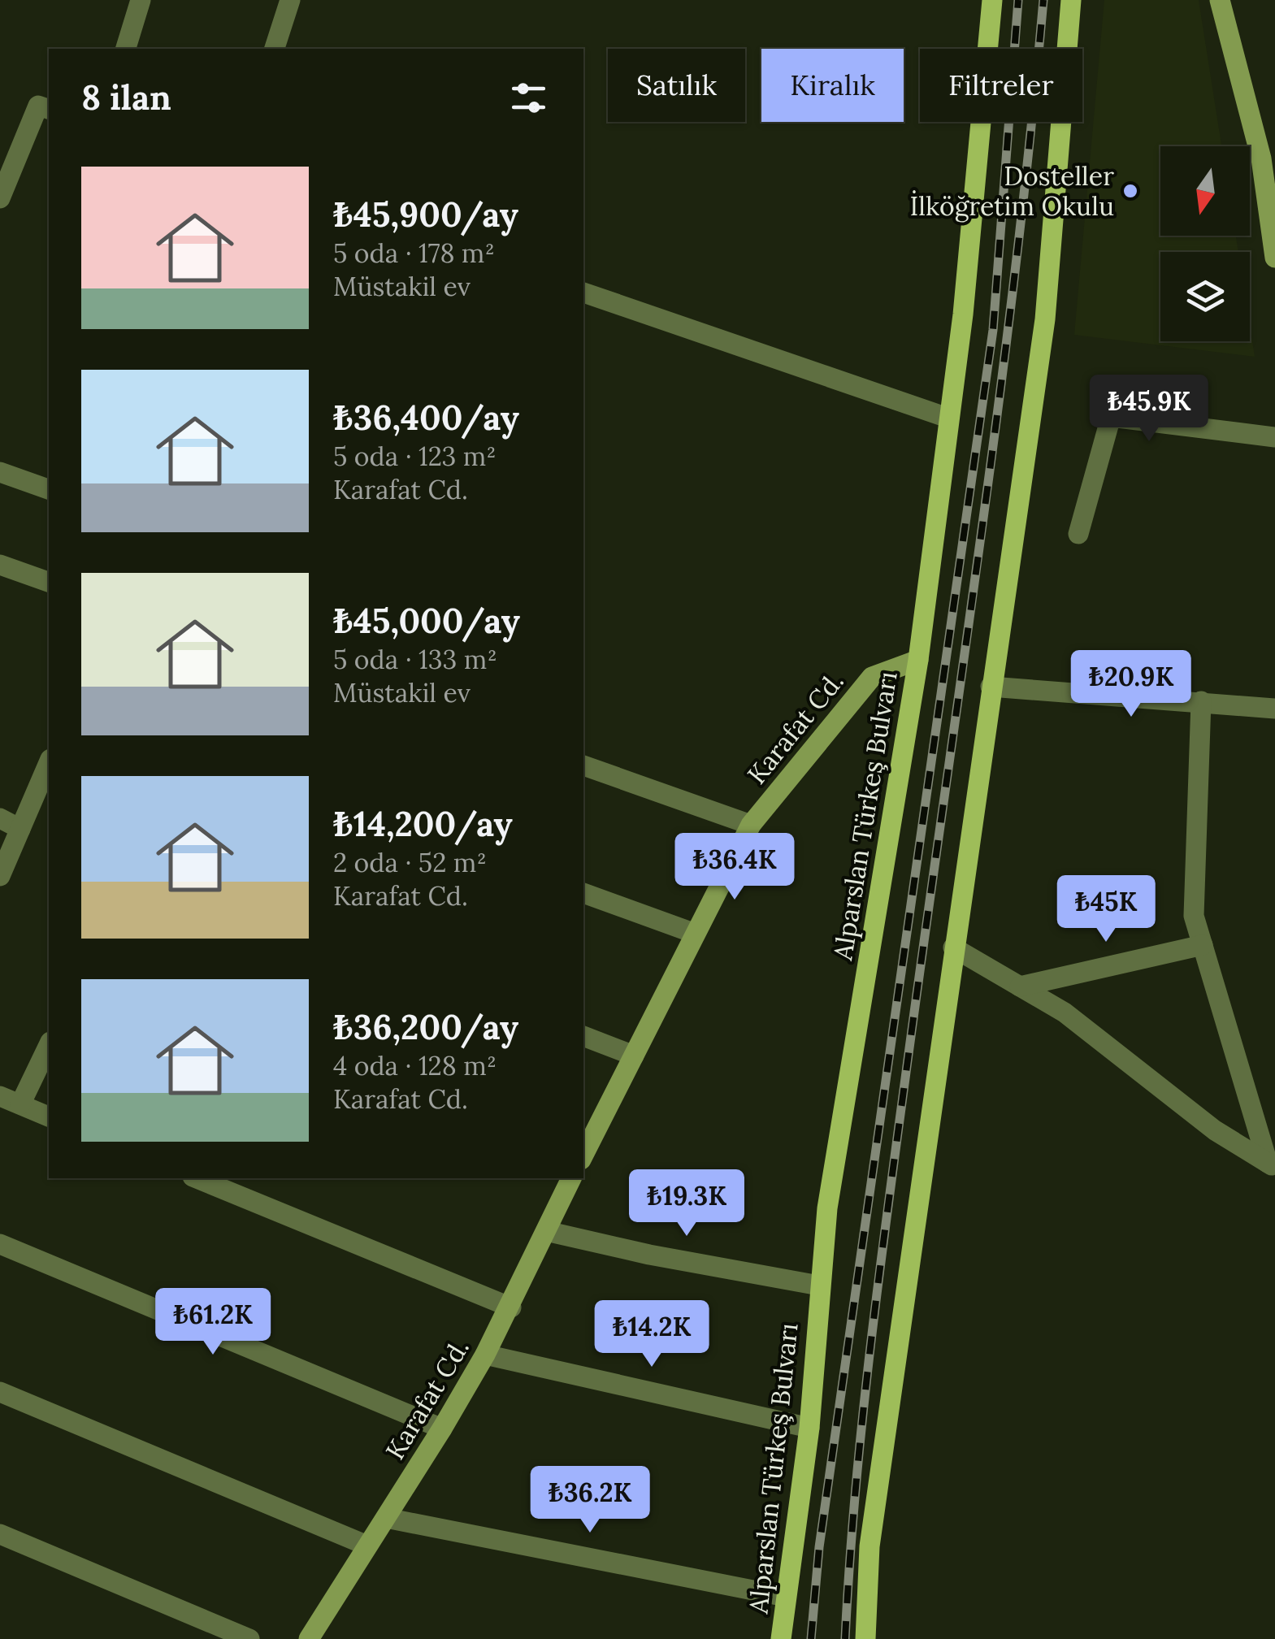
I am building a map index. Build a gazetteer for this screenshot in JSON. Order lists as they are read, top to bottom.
{
  "streets": {
    "main road": ["Karafat Cd.", "Alparslan Türkeş Bulvarı"]
  },
  "crossings": [
    ["Karafat Cd.", "Alparslan Türkeş Bulvarı"]
  ],
  "places": ["Dosteller İlköğretim Okulu"],
  "north": "bottom",
  "page": {
    "chip": ["Satılık", "Kiralık", "Filtreler"],
    "heading": "8 ilan",
    "list": [
      {
        "name": "₺45,900/ay",
        "note": "5 oda · 178 m² · Müstakil ev"
      },
      {
        "name": "₺36,400/ay",
        "note": "5 oda · 123 m² · Karafat Cd."
      },
      {
        "name": "₺45,000/ay",
        "note": "5 oda · 133 m² · Müstakil ev"
      },
      {
        "name": "₺14,200/ay",
        "note": "2 oda · 52 m² · Karafat Cd."
      },
      {
        "name": "₺36,200/ay",
        "note": "4 oda · 128 m² · Karafat Cd."
      }
    ],
    "price": [
      "₺45.9K",
      "₺20.9K",
      "₺36.4K",
      "₺45K",
      "₺19.3K",
      "₺61.2K",
      "₺14.2K",
      "₺36.2K"
    ]
  }
}
